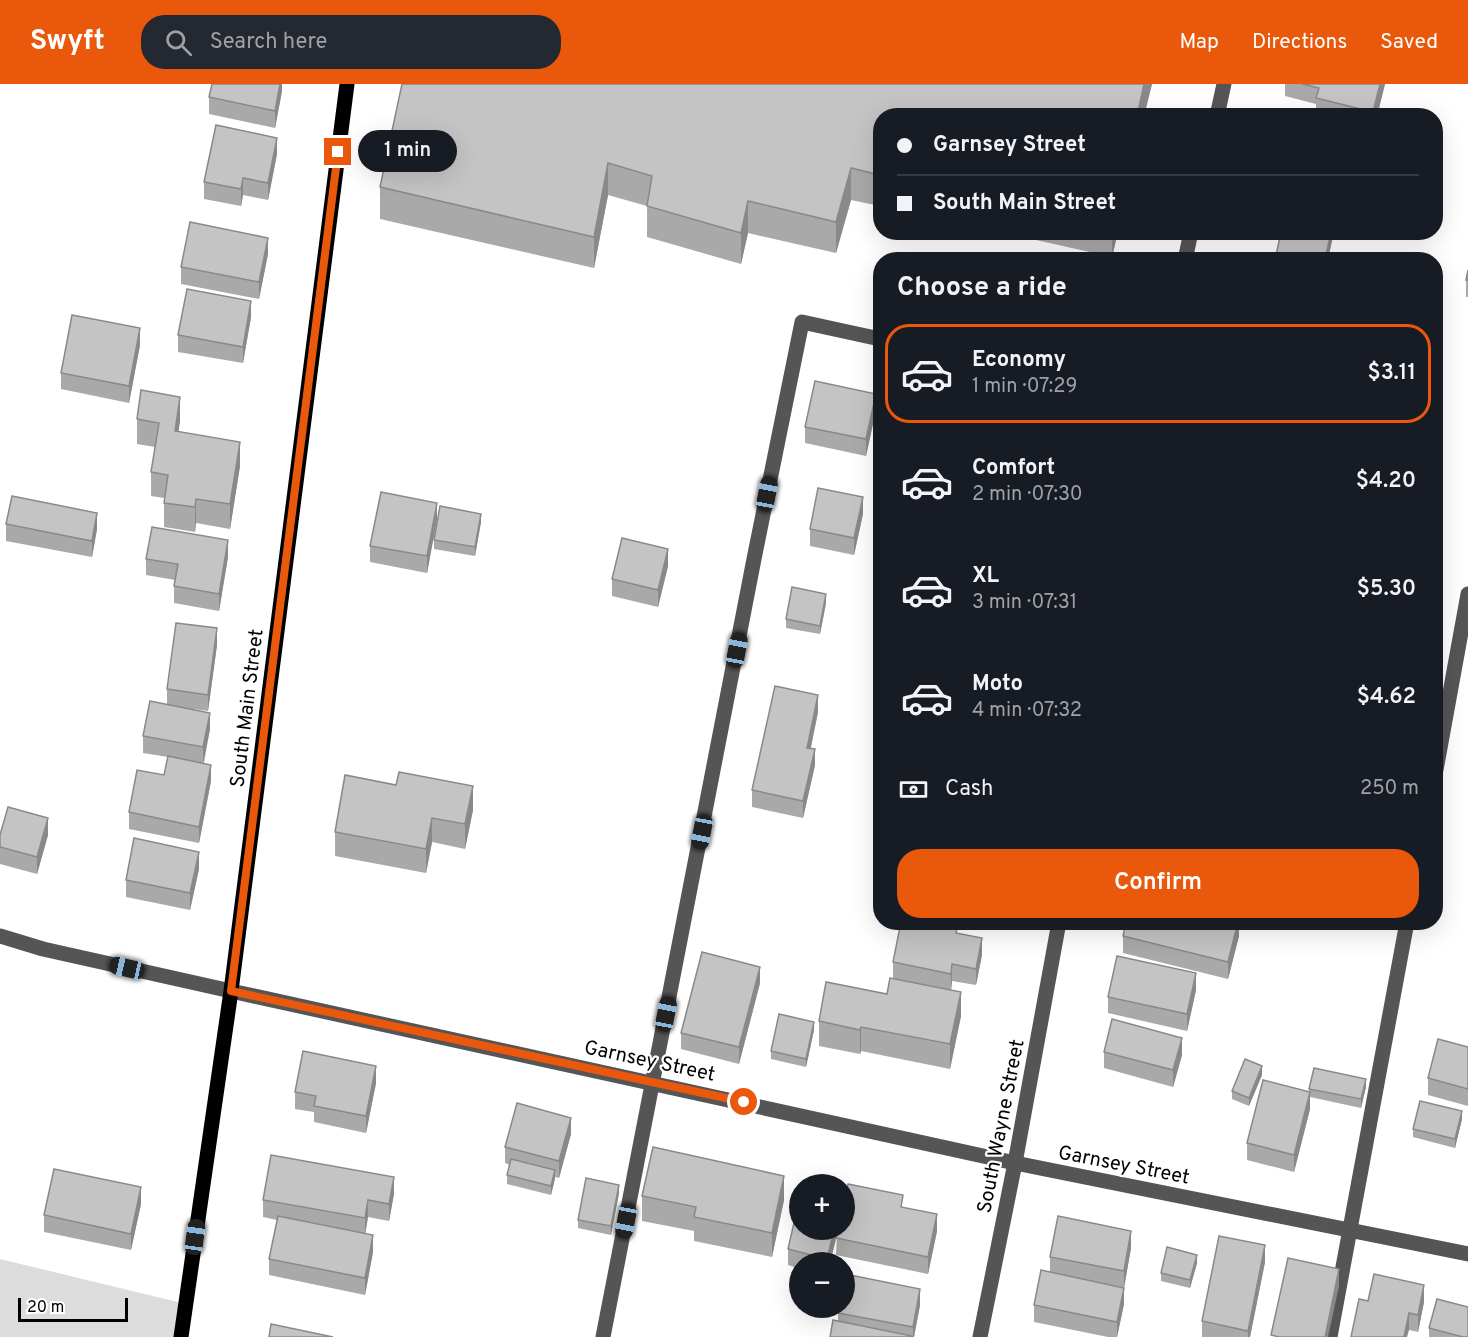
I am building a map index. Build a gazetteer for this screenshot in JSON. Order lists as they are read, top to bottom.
{
  "streets": {
    "main road": ["South Main Street"],
    "street": ["Garnsey Street", "South Wayne Street"]
  },
  "crossings": [
    ["South Main Street", "Garnsey Street"],
    ["Garnsey Street", "South Wayne Street"]
  ],
  "scale_bar": "20 m",
  "page": {
    "header": "Swyft",
    "search": "Search here",
    "nav": ["Map", "Directions", "Saved"],
    "banner": ["Garnsey Street", "South Main Street"],
    "bubble": "1 min",
    "heading": "Choose a ride",
    "list": [
      {
        "name": "Economy",
        "note": "1 min · 07:29",
        "value": "$3.11"
      },
      {
        "name": "Comfort",
        "note": "2 min · 07:30",
        "value": "$4.20"
      },
      {
        "name": "XL",
        "note": "3 min · 07:31",
        "value": "$5.30"
      },
      {
        "name": "Moto",
        "note": "4 min · 07:32",
        "value": "$4.62"
      }
    ],
    "pay": ["Cash", "250 m"],
    "buttons": "Confirm",
    "map_buttons": ["+", "−"],
    "scale": "20 m"
  }
}
